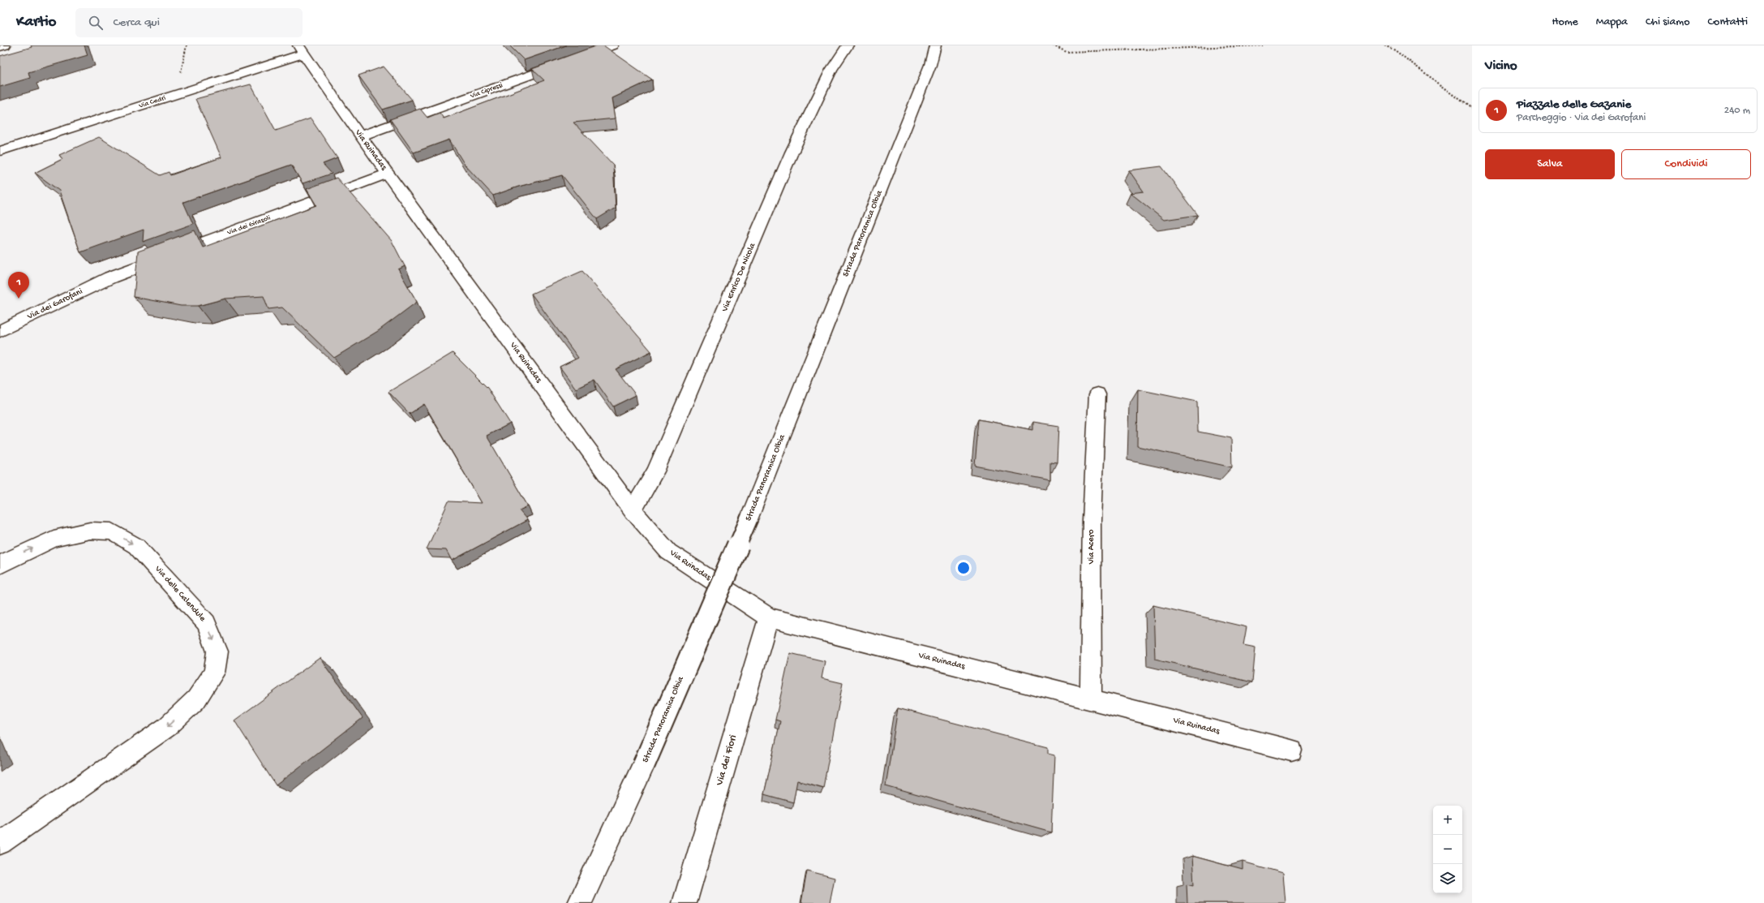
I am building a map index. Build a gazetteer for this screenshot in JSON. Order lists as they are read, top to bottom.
{
  "streets": {
    "main road": [
      "Via Cipressi",
      "Via Cedri",
      "Via Ruinadas",
      "Via dei Girasoli",
      "Strada Panoramica Olbia",
      "Via Enrico De Nicola",
      "Via dei Garofani",
      "Via Acero",
      "Via delle Calendule",
      "Via dei Fiori"
    ]
  },
  "crossings": [
    ["Via Cipressi", "Via Ruinadas"],
    ["Via Cedri", "Via Ruinadas"],
    ["Via Ruinadas", "Via dei Girasoli"],
    ["Via Ruinadas", "Via Enrico De Nicola"],
    ["Via Ruinadas", "Via Acero"],
    ["Via Ruinadas", "Via dei Fiori"],
    ["Via dei Girasoli", "Via dei Garofani"]
  ],
  "page": {
    "header": "Kartio",
    "search": "Cerca qui",
    "nav": [
      "Home",
      "Mappa",
      "Chi siamo",
      "Contatti"
    ],
    "heading": "Vicino",
    "list": [
      {
        "mark": "1",
        "name": "Piazzale delle Gazanie",
        "note": "Parcheggio · Via dei Garofani",
        "value": "240 m"
      }
    ],
    "buttons": ["Salva", "Condividi"],
    "pins": "1",
    "map_buttons": ["+", "−"]
  }
}
